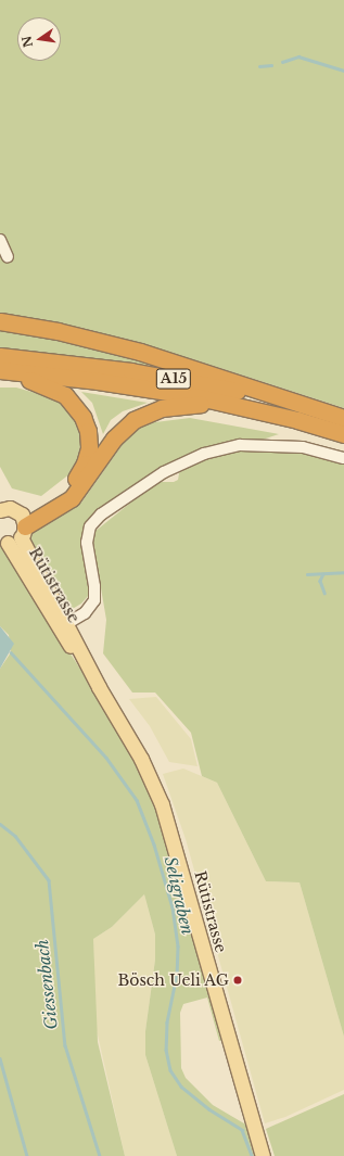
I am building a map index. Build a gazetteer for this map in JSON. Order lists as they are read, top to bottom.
{
  "streets": {
    "highway": ["A15"],
    "main road": ["Rütistrasse"]
  },
  "water": ["Seligraben", "Giessenbach"],
  "places": ["Bösch Ueli AG"],
  "north": "left"
}
